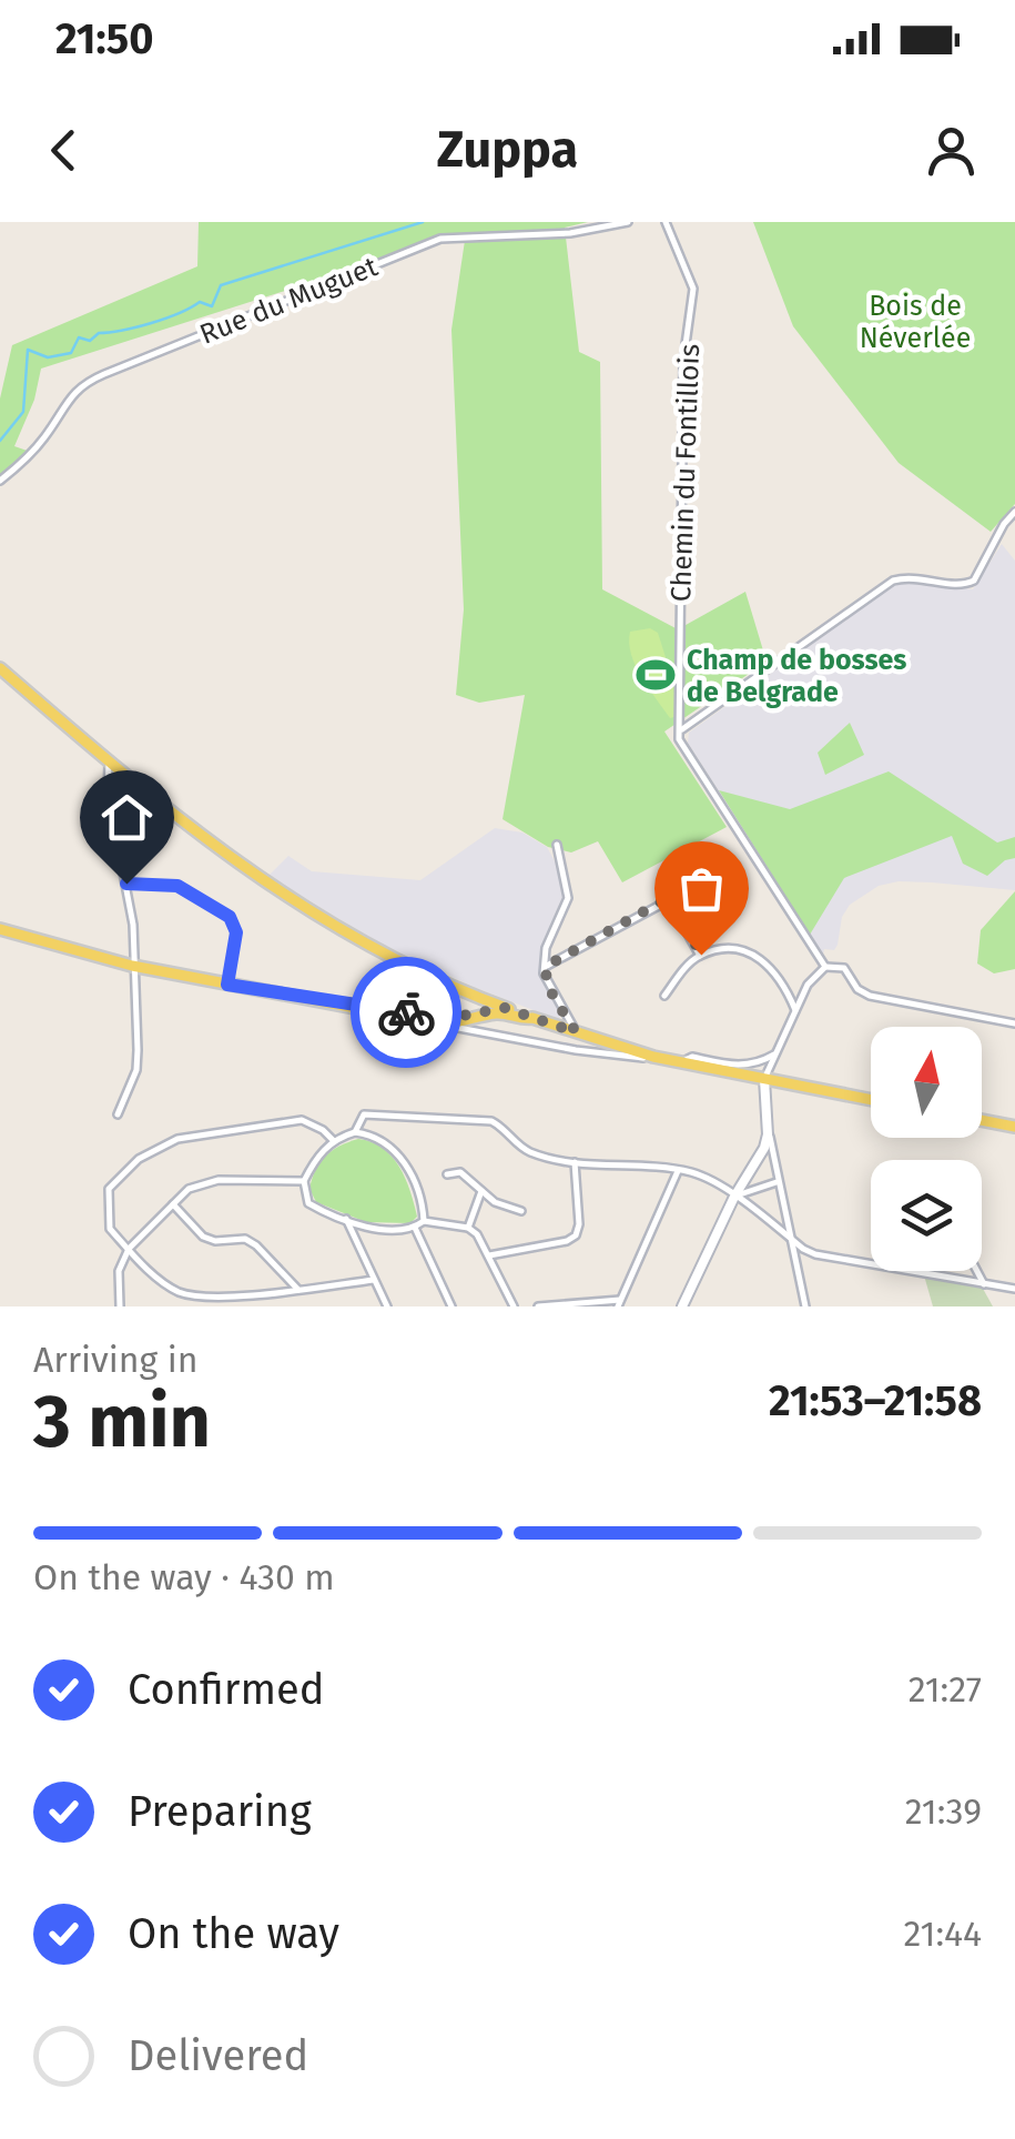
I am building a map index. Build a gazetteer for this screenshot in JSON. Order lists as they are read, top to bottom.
{
  "streets": {
    "street": ["Rue du Muguet", "Chemin du Fontillois"]
  },
  "parks": ["Bois de Néverlée"],
  "places": {
    "sports": ["Champ de bosses de Belgrade"]
  },
  "north": "top",
  "page": {
    "status": "21:50",
    "header": "Zuppa",
    "heading": ["3 min", "Arriving in", "21:53–21:58"],
    "bar": "On the way · 430 m",
    "list": [
      ["Confirmed", "21:27"],
      ["Preparing", "21:39"],
      ["On the way", "21:44"],
      "Delivered"
    ]
  }
}
